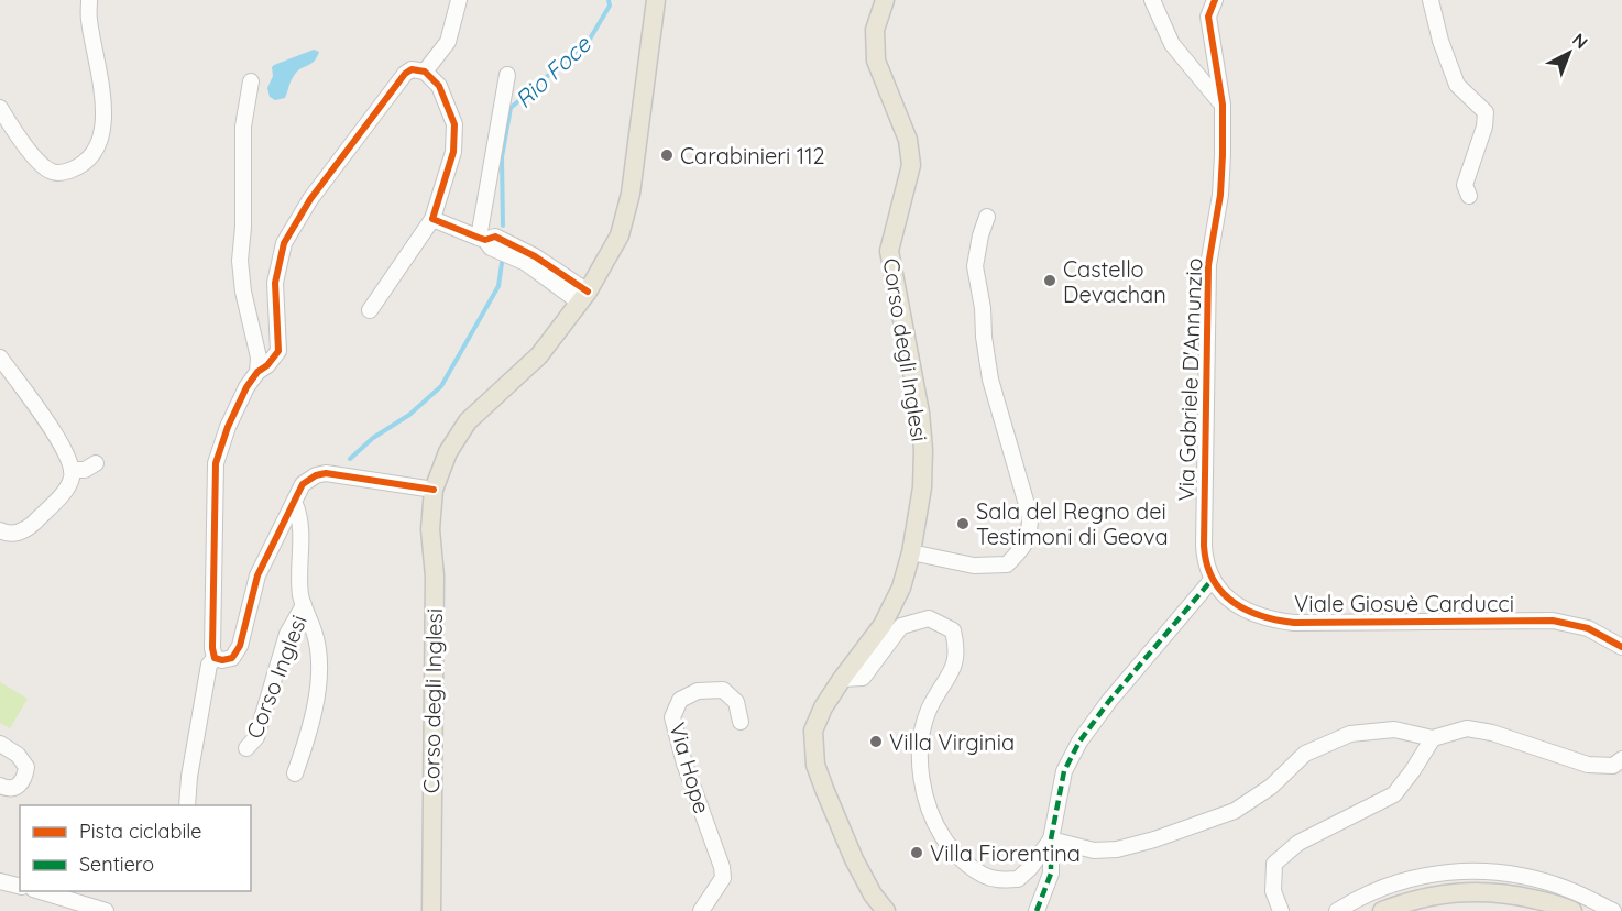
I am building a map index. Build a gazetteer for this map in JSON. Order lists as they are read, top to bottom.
{
  "streets": {
    "main road": ["Corso degli Inglesi"],
    "street": [
      "Via Gabriele D'Annunzio",
      "Viale Giosuè Carducci",
      "Corso Inglesi",
      "Via Hope"
    ]
  },
  "crossings": [
    ["Via Gabriele D'Annunzio", "Viale Giosuè Carducci"]
  ],
  "water": ["Rio Foce"],
  "places": [
    "Carabinieri 112",
    "Castello Devachan",
    "Sala del Regno dei Testimoni di Geova",
    "Villa Virginia",
    "Villa Fiorentina"
  ],
  "legend": ["Pista ciclabile", "Sentiero"],
  "north": "top right"
}
